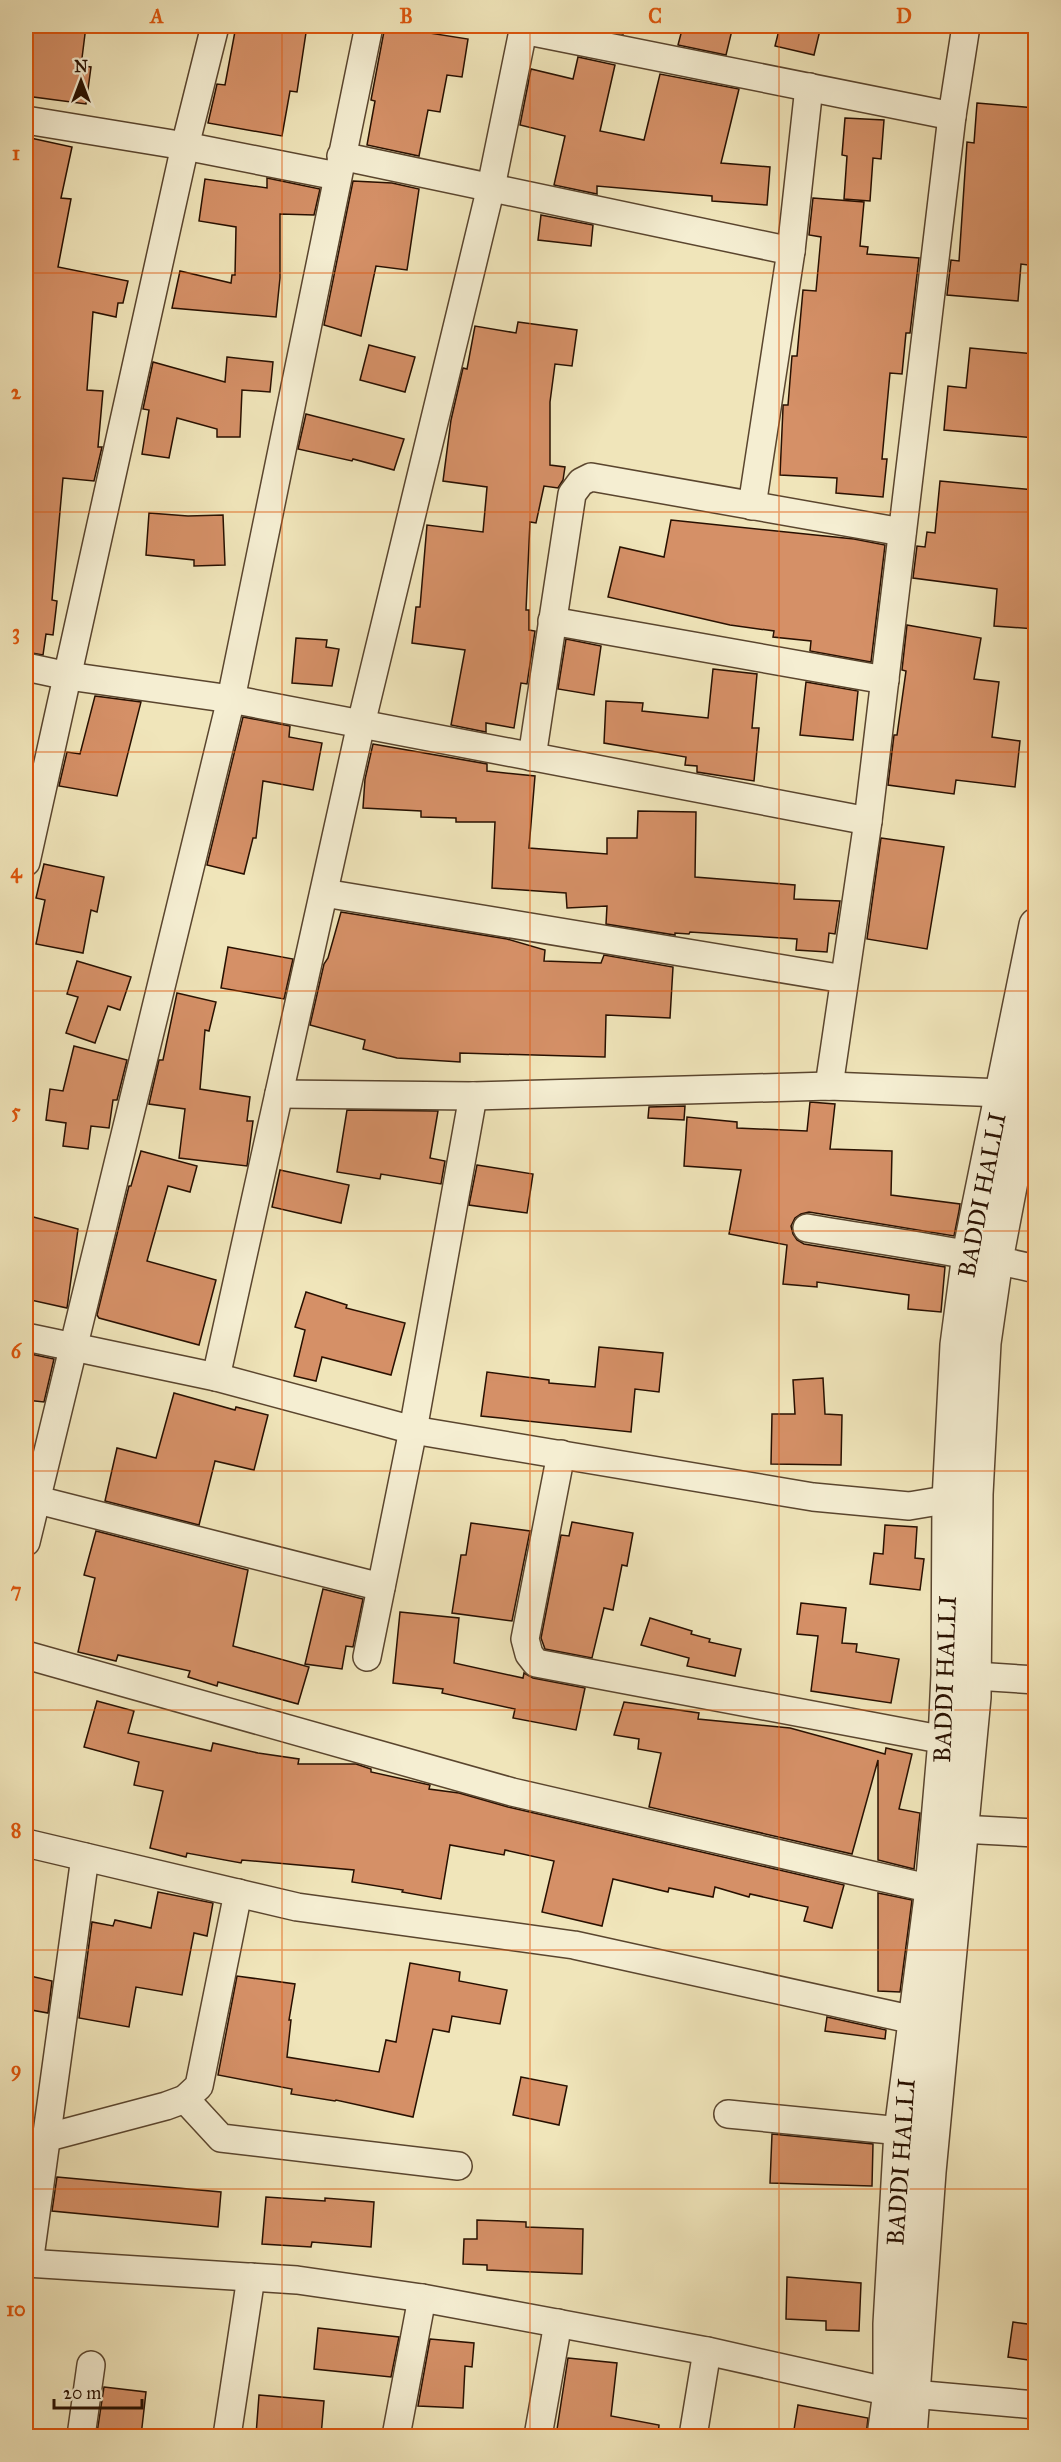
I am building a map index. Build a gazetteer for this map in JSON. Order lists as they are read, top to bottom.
{
  "streets": {
    "street": ["BADDI HALLI"]
  },
  "scale_bar": "20 m",
  "north": "top",
  "grid": {
    "columns": [
      "A",
      "B",
      "C",
      "D"
    ],
    "rows": [
      "1",
      "2",
      "3",
      "4",
      "5",
      "6",
      "7",
      "8",
      "9",
      "10"
    ]
  }
}
